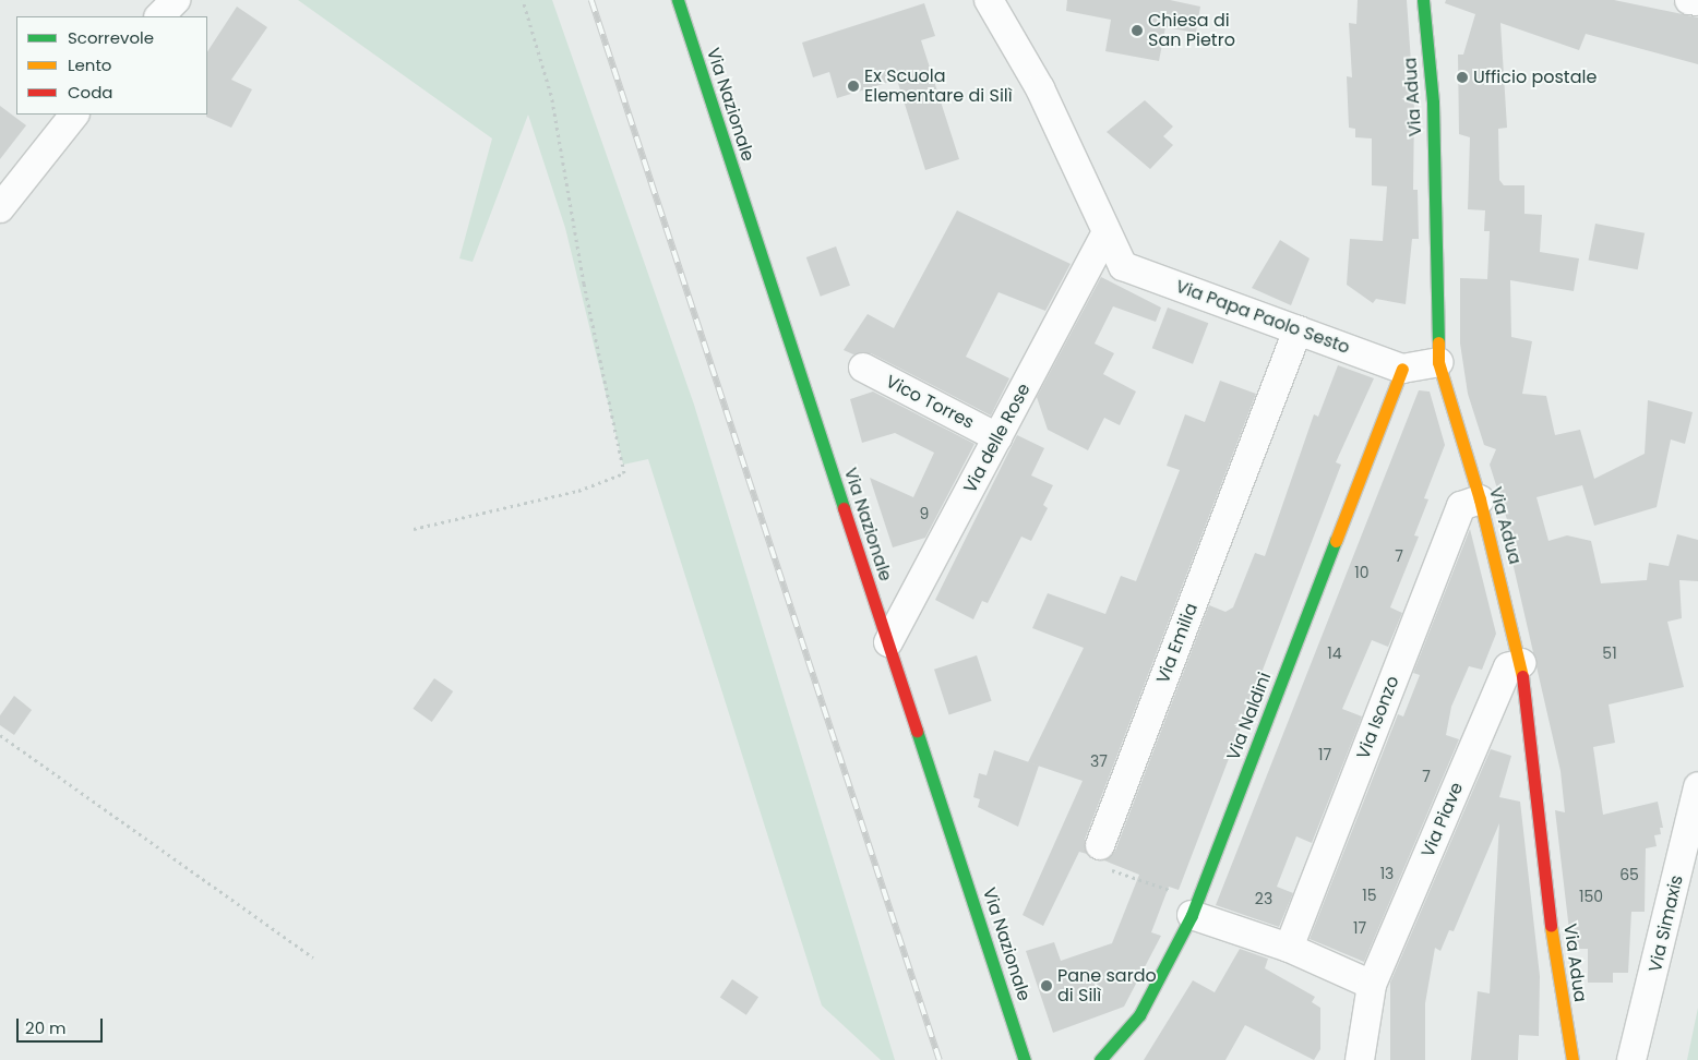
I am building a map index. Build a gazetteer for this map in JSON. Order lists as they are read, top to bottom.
{
  "streets": {
    "street": [
      "Via Adua",
      "Via Nazionale",
      "Via Papa Paolo Sesto",
      "Vico Torres",
      "Via delle Rose",
      "Via Emilia",
      "Via Naldini",
      "Via Isonzo",
      "Via Piave",
      "Via Simaxis"
    ]
  },
  "crossings": [
    ["Via Adua", "Via Isonzo"],
    ["Via Adua", "Via Piave"],
    ["Via Nazionale", "Via delle Rose"],
    ["Via Papa Paolo Sesto", "Via delle Rose"],
    ["Via Papa Paolo Sesto", "Via Emilia"],
    ["Via Papa Paolo Sesto", "Via Naldini"],
    ["Vico Torres", "Via delle Rose"]
  ],
  "places": [
    "Chiesa di San Pietro",
    "Ufficio postale",
    "Ex Scuola Elementare di Silì",
    "Pane sardo di Silì"
  ],
  "house_numbers": [
    "9",
    "7",
    "10",
    "14",
    "51",
    "17",
    "37",
    "7",
    "13",
    "65",
    "15",
    "150",
    "23",
    "17"
  ],
  "legend": ["Scorrevole", "Lento", "Coda"],
  "scale_bar": "20 m"
}
